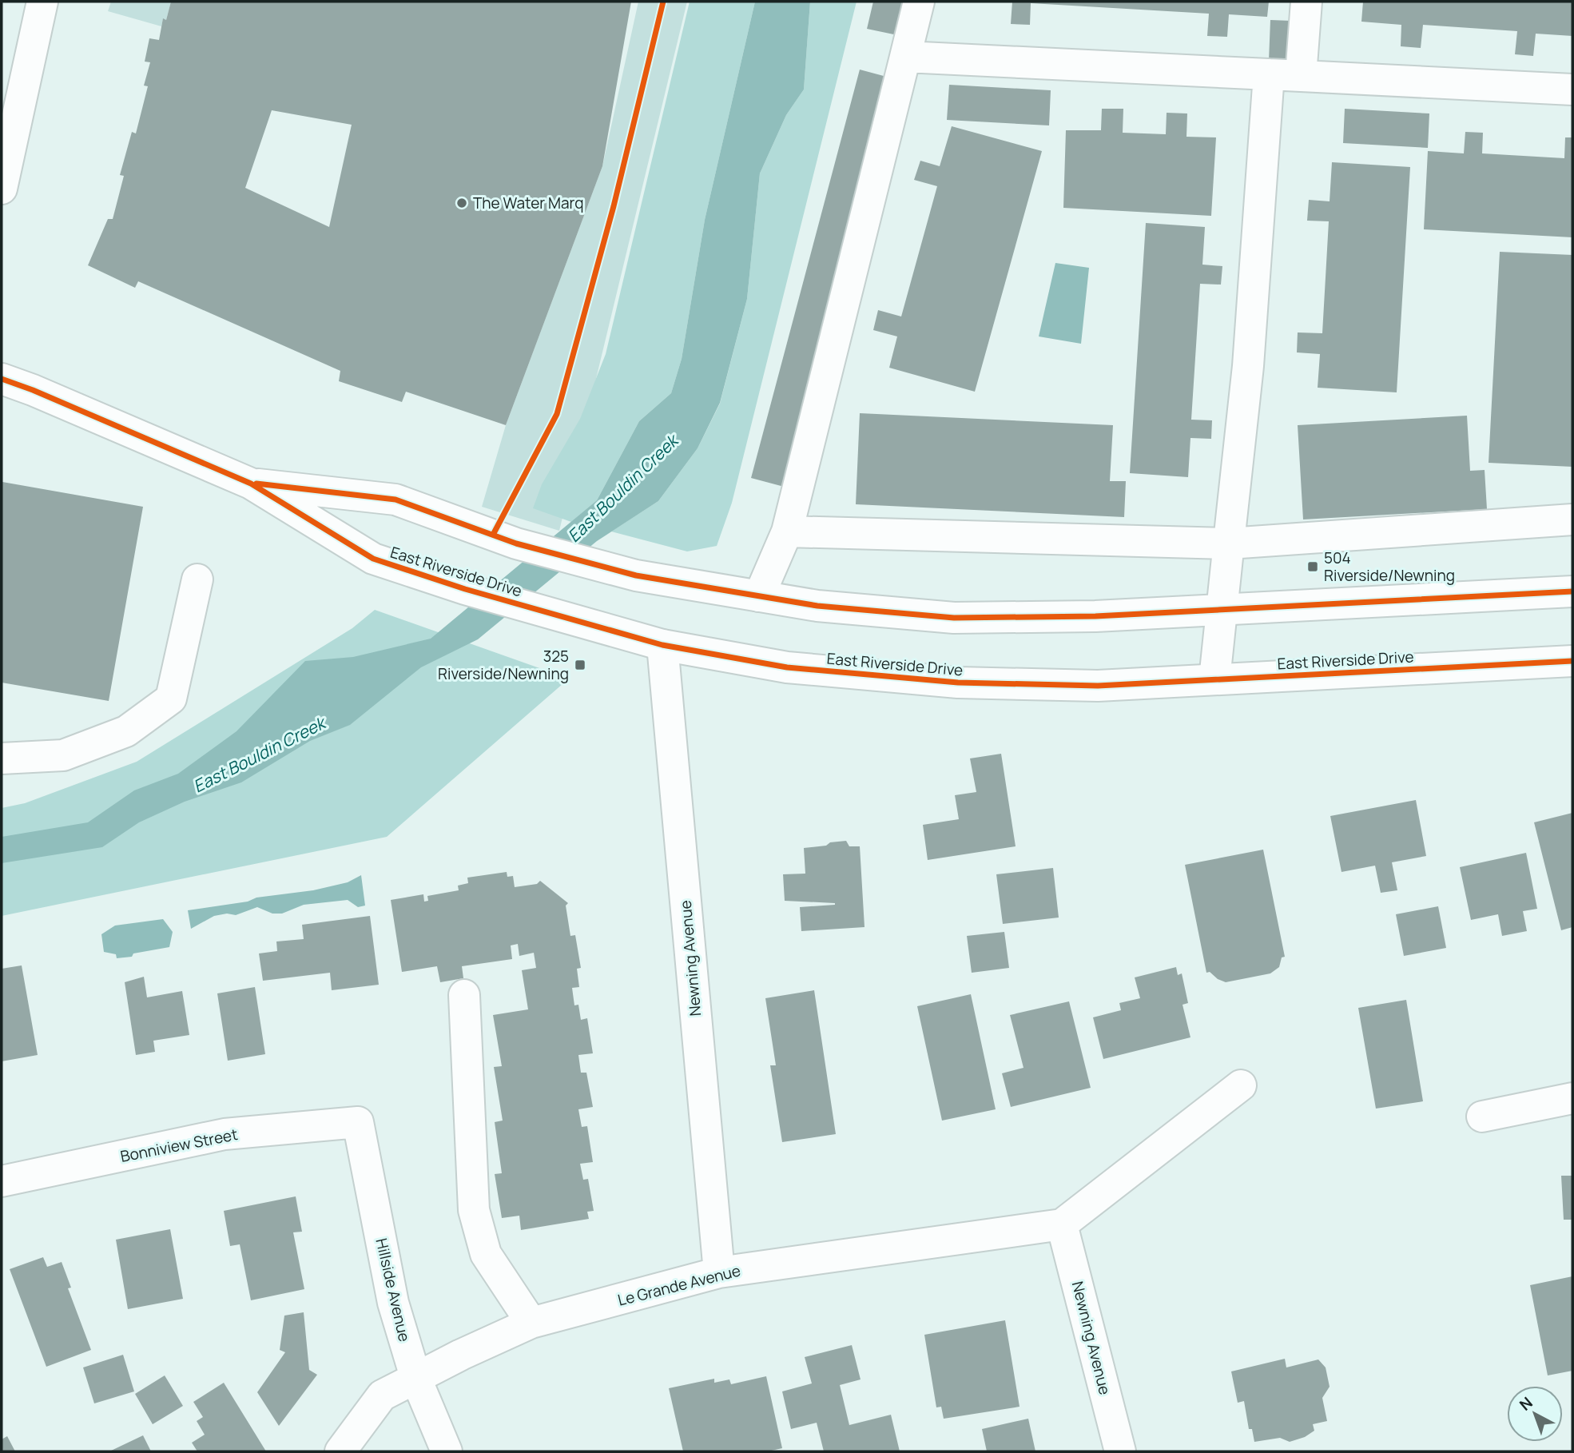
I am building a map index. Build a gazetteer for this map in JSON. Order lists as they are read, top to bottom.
{
  "streets": {
    "main road": [
      "East Riverside Drive",
      "Newning Avenue",
      "Bonniview Street",
      "Le Grande Avenue",
      "Hillside Avenue"
    ]
  },
  "crossings": [
    ["East Riverside Drive", "Newning Avenue"],
    ["Newning Avenue", "Le Grande Avenue"],
    ["Bonniview Street", "Hillside Avenue"],
    ["Le Grande Avenue", "Hillside Avenue"]
  ],
  "water": ["East Bouldin Creek"],
  "places": {
    "other": ["The Water Marq"],
    "transit": ["504 Riverside/Newning", "325 Riverside/Newning"]
  },
  "north": "top left"
}
